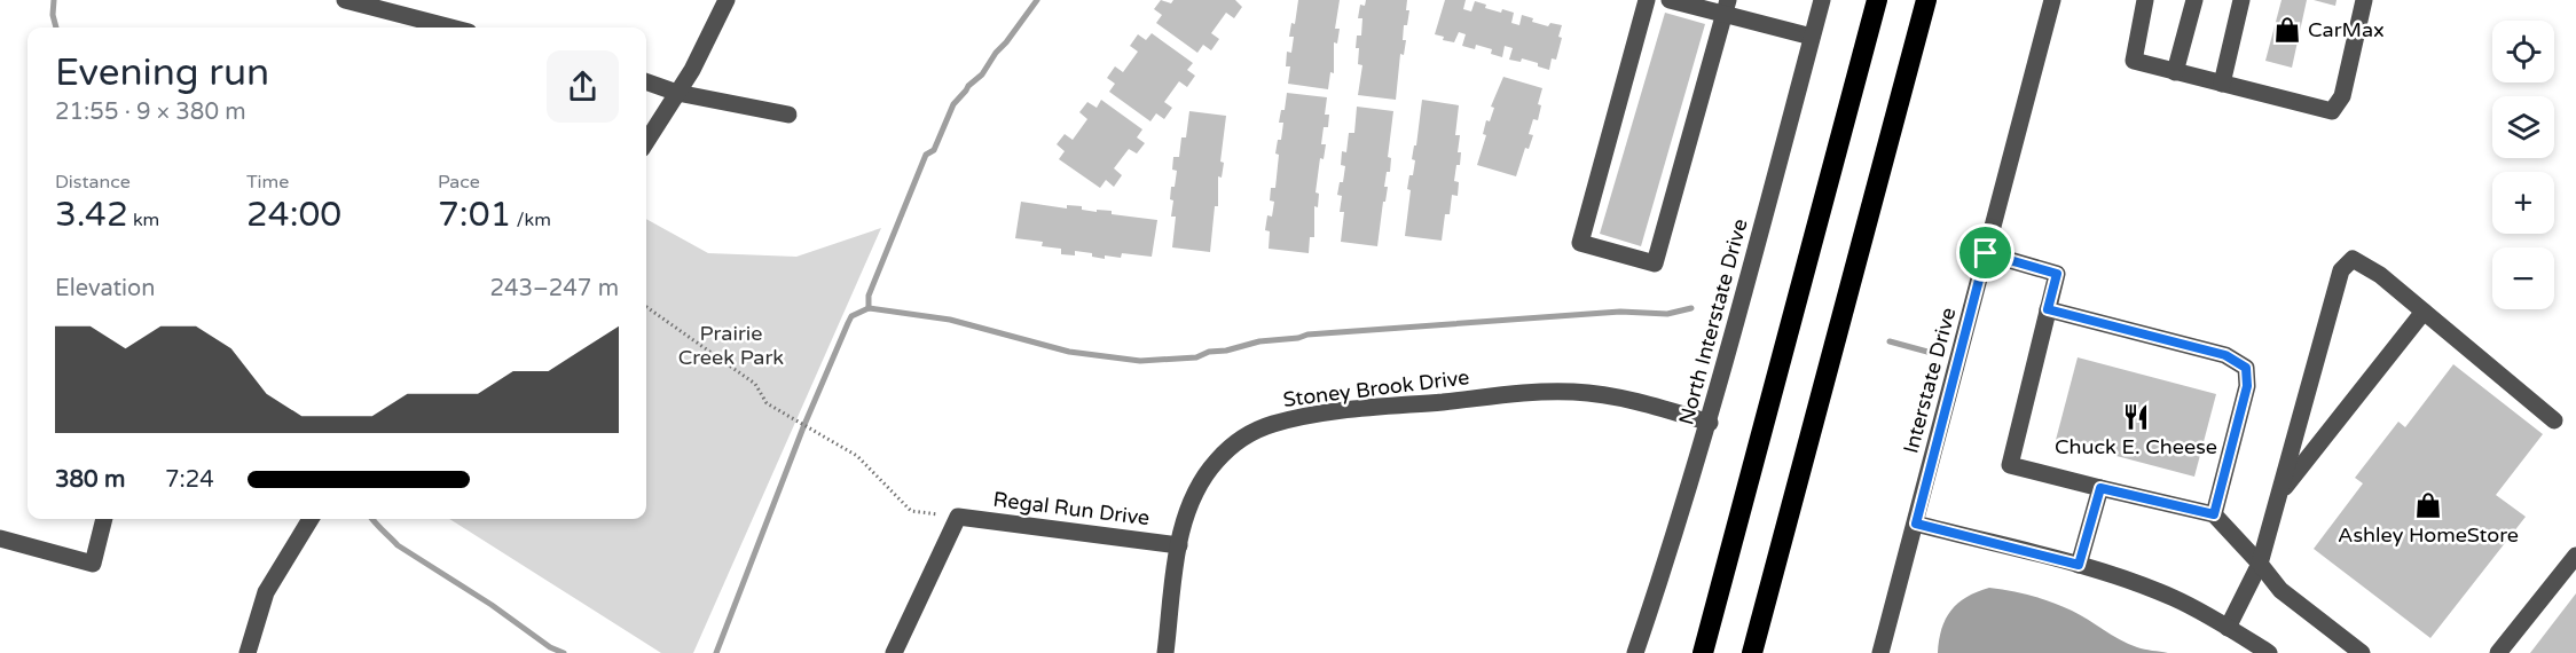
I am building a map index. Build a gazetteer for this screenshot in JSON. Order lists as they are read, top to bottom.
{
  "streets": {
    "street": [
      "North Interstate Drive",
      "Interstate Drive",
      "Stoney Brook Drive",
      "Regal Run Drive"
    ]
  },
  "crossings": [
    ["North Interstate Drive", "Stoney Brook Drive"],
    ["Stoney Brook Drive", "Regal Run Drive"]
  ],
  "parks": ["Prairie Creek Park"],
  "places": {
    "shop": ["CarMax", "Ashley HomeStore"],
    "restaurant": ["Chuck E. Cheese"]
  },
  "page": {
    "map_buttons": ["+", "−"],
    "heading": ["Evening run", "21:55 · 9 × 380 m"],
    "stats": [
      ["Distance", "3.42 km"],
      ["Time", "24:00"],
      ["Pace", "7:01 /km"]
    ],
    "chart": ["Elevation", "243–247 m"],
    "list": [
      {
        "name": "380 m",
        "note": "7:24"
      }
    ]
  }
}
